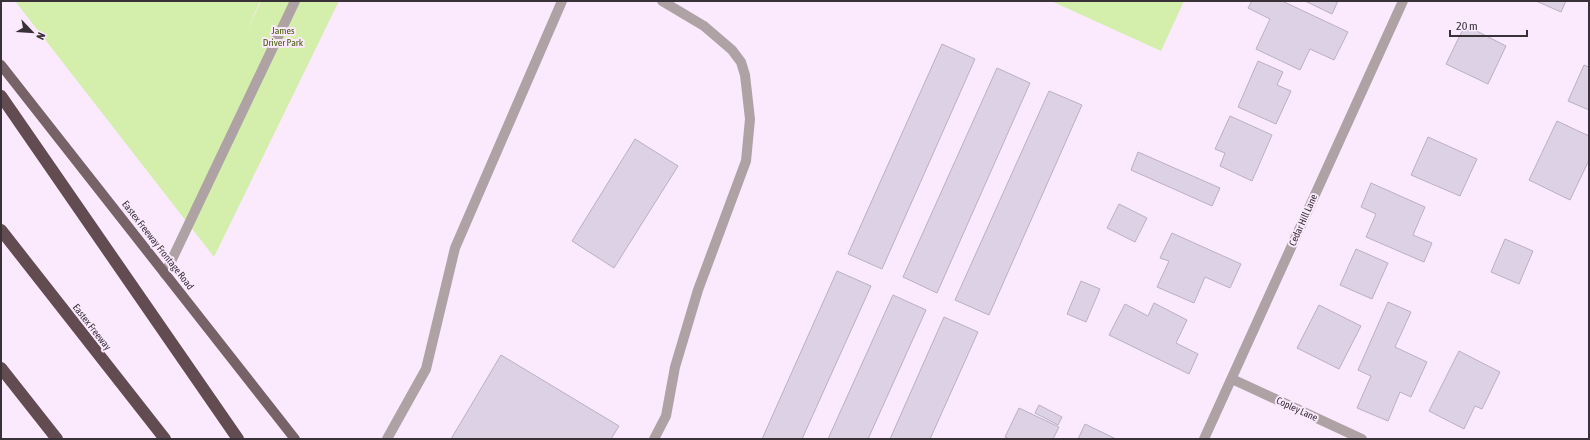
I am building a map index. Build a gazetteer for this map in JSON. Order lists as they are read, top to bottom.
{
  "streets": {
    "highway": ["Eastex Freeway"],
    "main road": ["Eastex Freeway Frontage Road"],
    "street": ["Cedar Hill Lane", "Copley Lane"]
  },
  "crossings": [
    ["Cedar Hill Lane", "Copley Lane"]
  ],
  "parks": ["James Driver Park"],
  "scale_bar": "20 m",
  "north": "bottom right"
}
